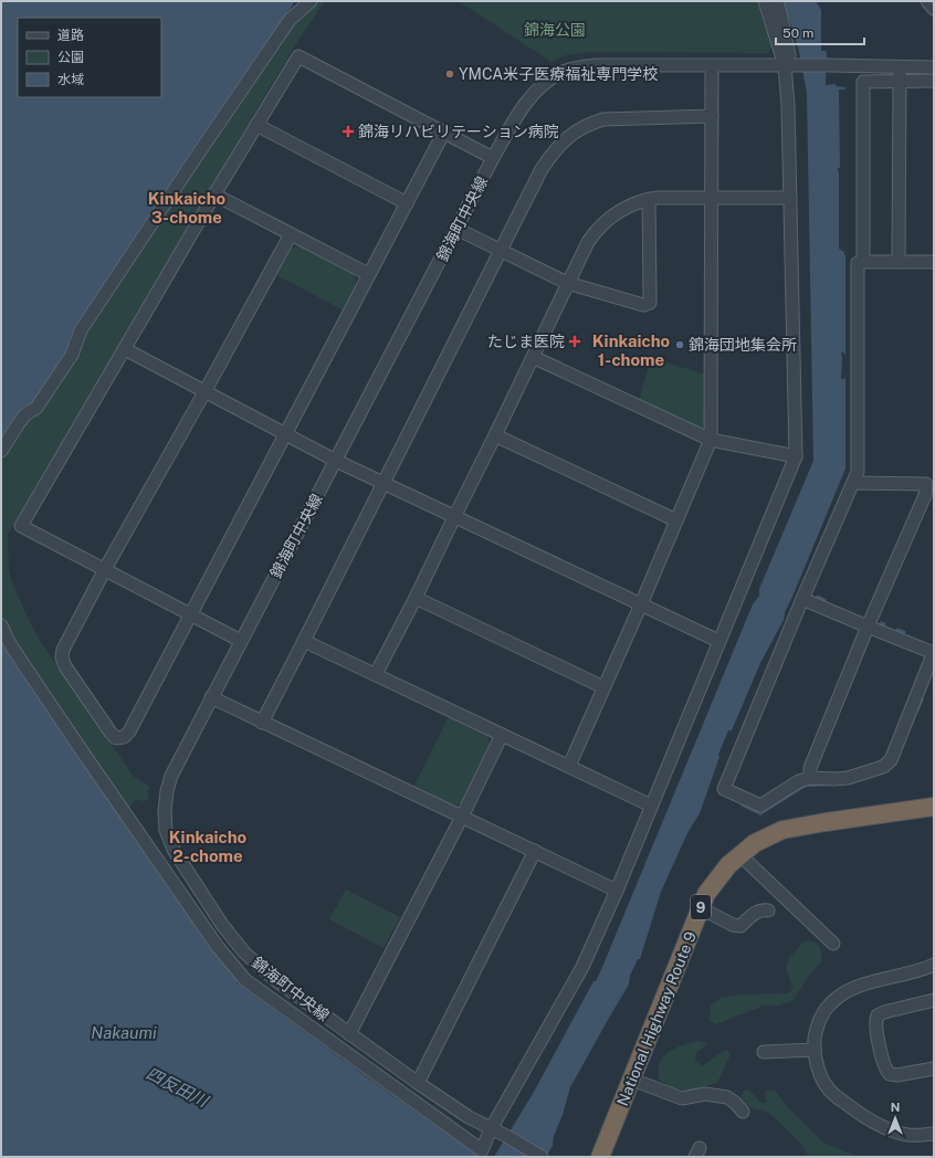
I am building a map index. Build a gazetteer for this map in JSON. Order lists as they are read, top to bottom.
{
  "streets": {
    "highway": ["9", "National Highway Route 9"],
    "street": ["錦海町中央線"]
  },
  "districts": ["Kinkaicho 3-chome", "Kinkaicho 1-chome", "Kinkaicho 2-chome"],
  "water": ["Nakaumi", "四反田川"],
  "parks": ["錦海公園"],
  "places": {
    "other": ["YMCA米子医療福祉専門学校", "錦海団地集会所"],
    "health": ["錦海リハビリテーション病院", "たじま医院"]
  },
  "legend": ["道路", "公園", "水域"],
  "scale_bar": "50 m",
  "north": "top"
}
